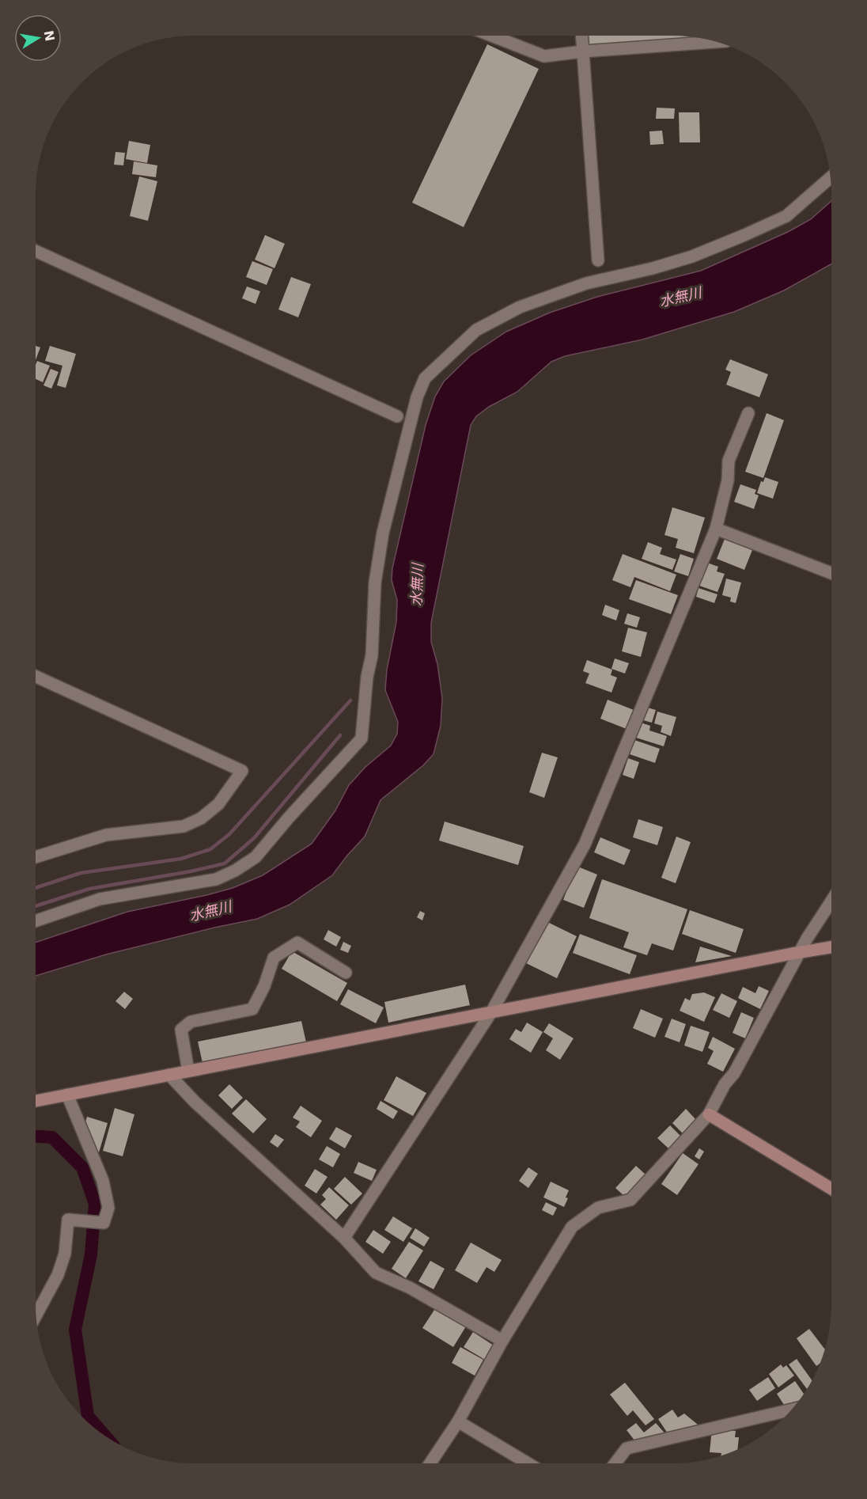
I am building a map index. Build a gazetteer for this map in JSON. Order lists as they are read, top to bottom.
{
  "water": ["水無川"],
  "north": "right"
}
